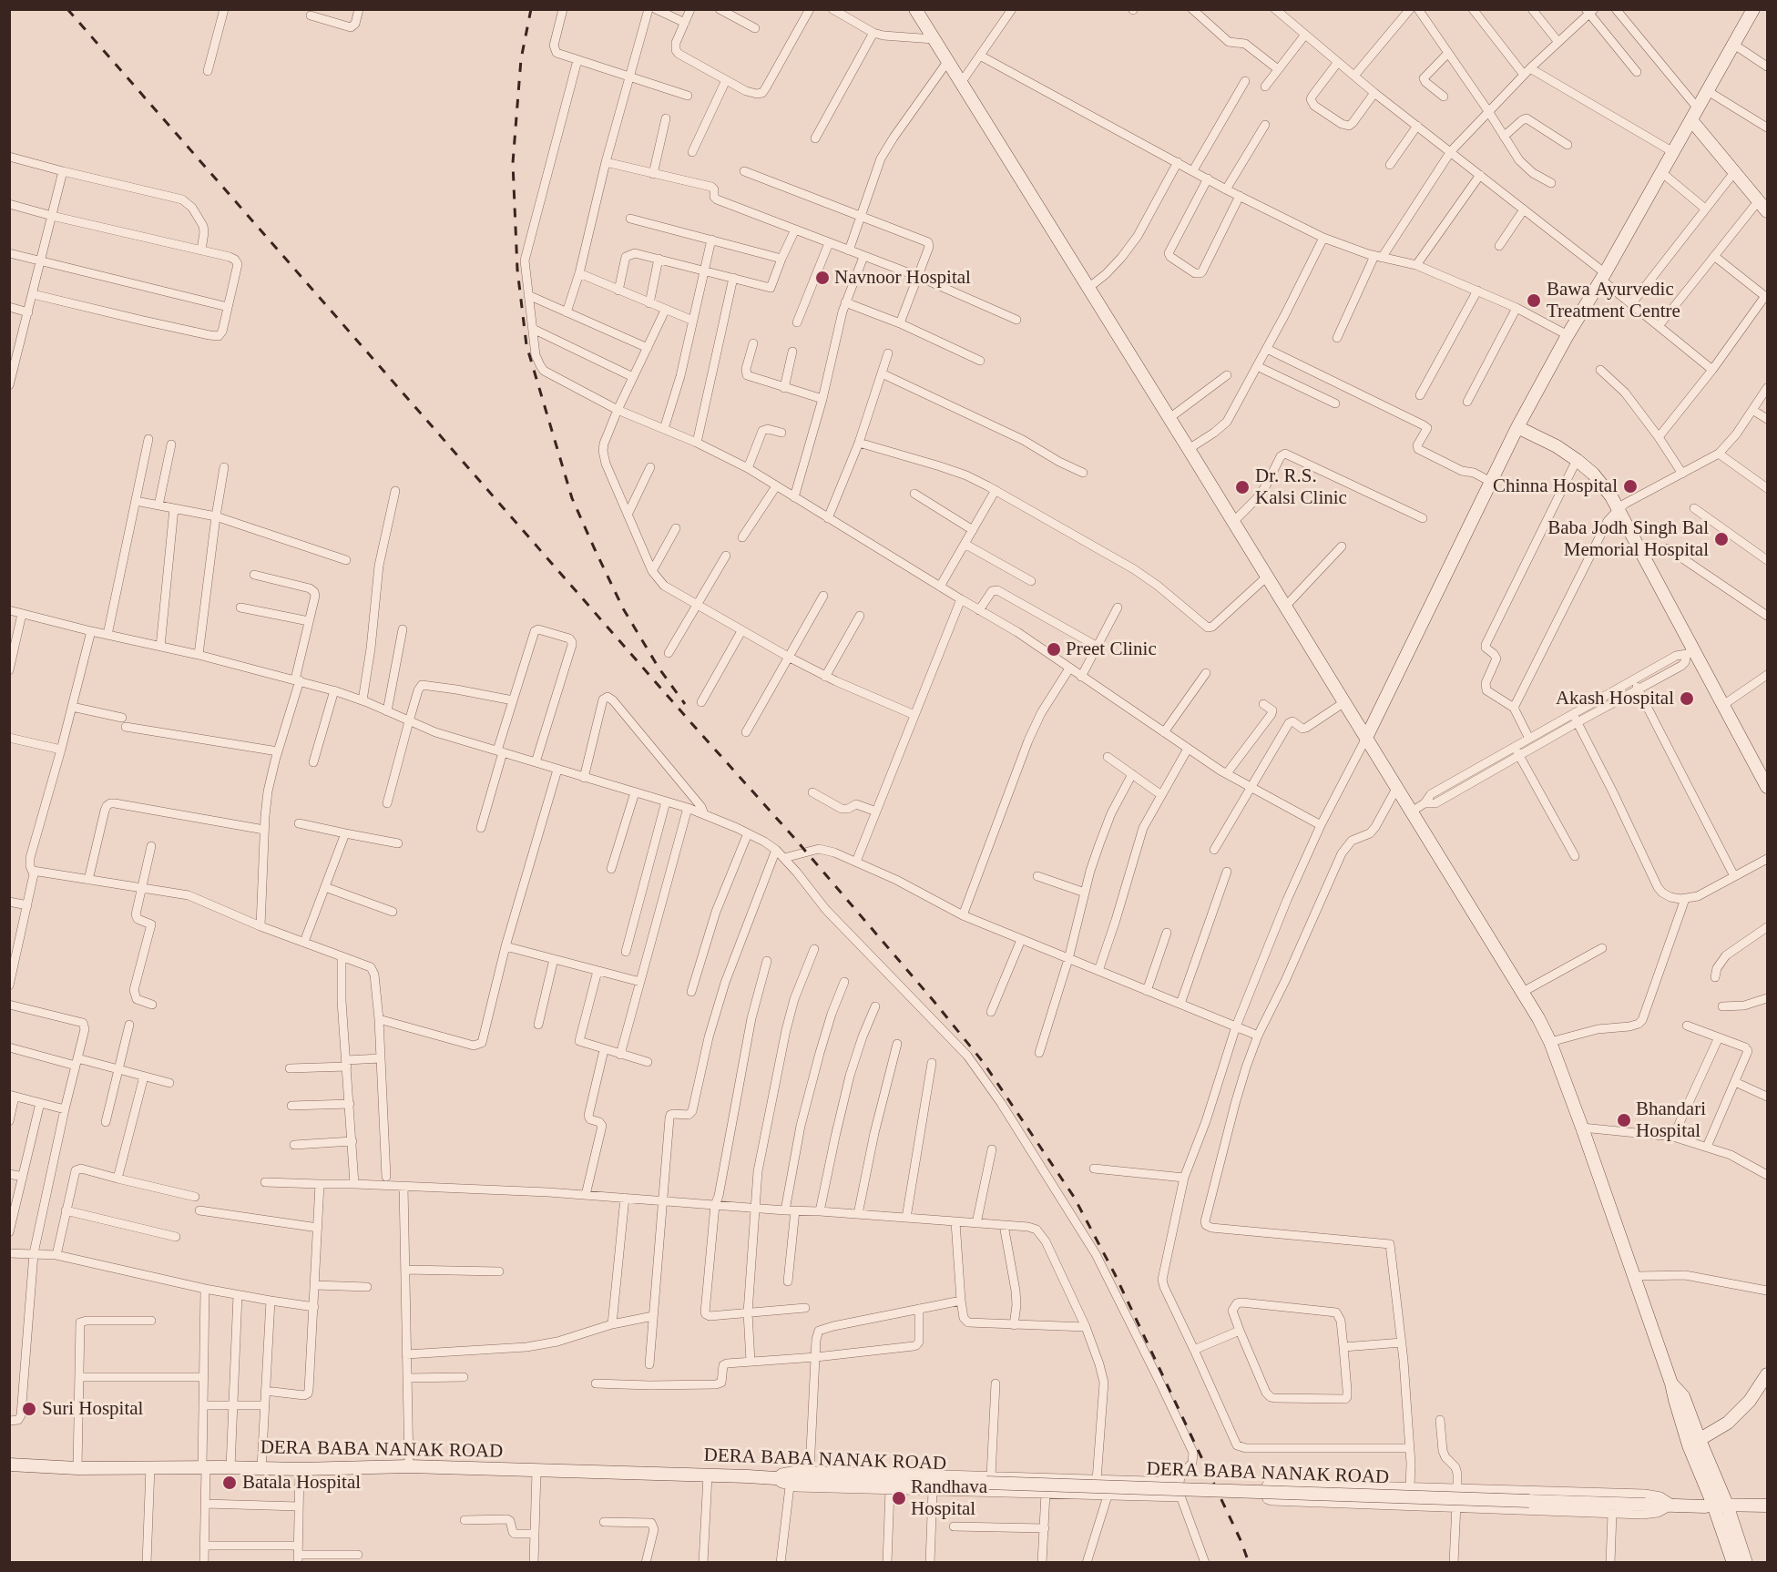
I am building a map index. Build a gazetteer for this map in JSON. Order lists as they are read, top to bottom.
{
  "streets": {
    "main road": ["DERA BABA NANAK ROAD"]
  },
  "places": [
    "Navnoor Hospital",
    "Bawa Ayurvedic Treatment Centre",
    "Chinna Hospital",
    "Dr. R.S. Kalsi Clinic",
    "Baba Jodh Singh Bal Memorial Hospital",
    "Preet Clinic",
    "Akash Hospital",
    "Bhandari Hospital",
    "Suri Hospital",
    "Batala Hospital",
    "Randhava Hospital"
  ]
}
